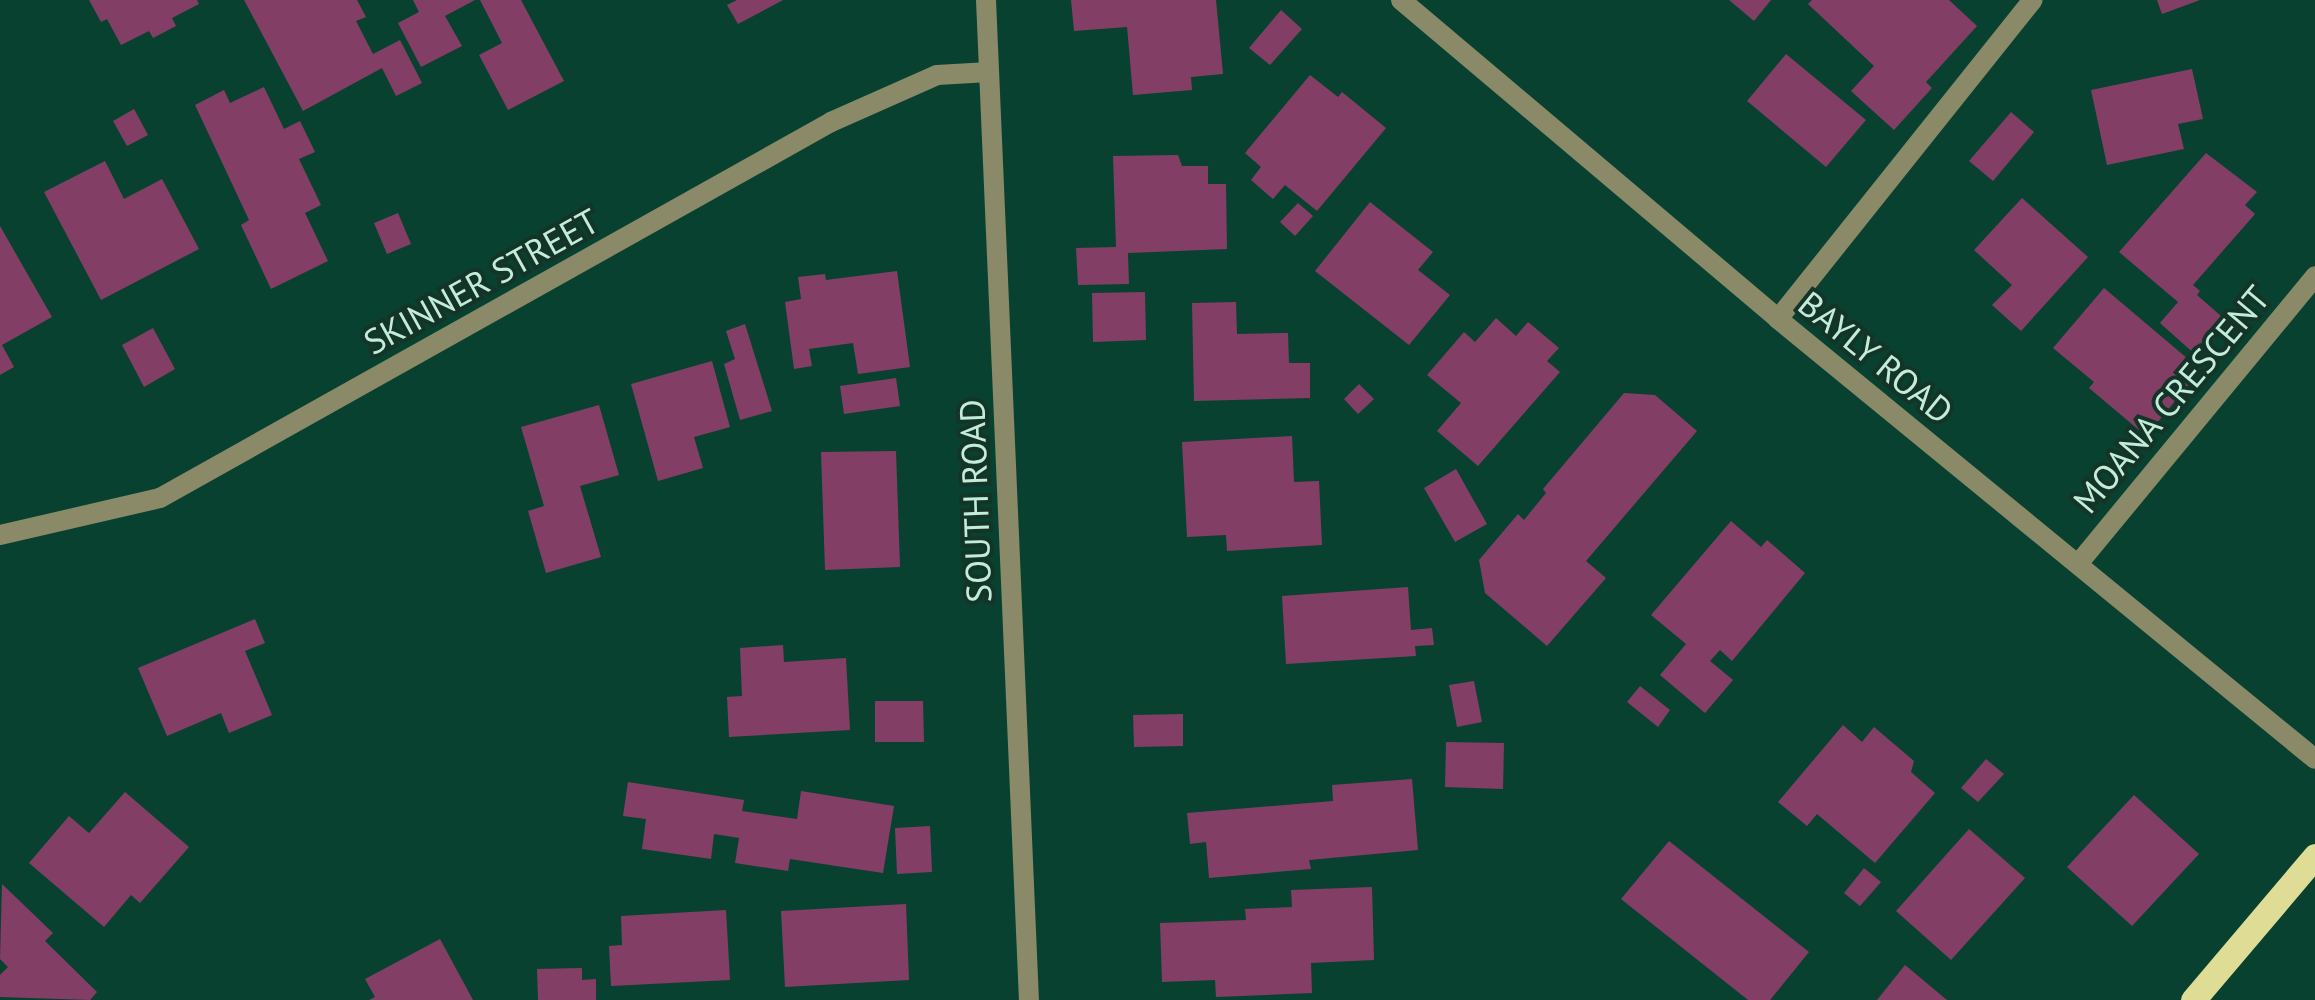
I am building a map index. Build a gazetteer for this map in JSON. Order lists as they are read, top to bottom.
{
  "streets": {
    "street": [
      "SKINNER STREET",
      "BAYLY ROAD",
      "MOANA CRESCENT",
      "SOUTH ROAD"
    ]
  },
  "crossings": [
    ["SKINNER STREET", "SOUTH ROAD"],
    ["BAYLY ROAD", "MOANA CRESCENT"]
  ]
}
